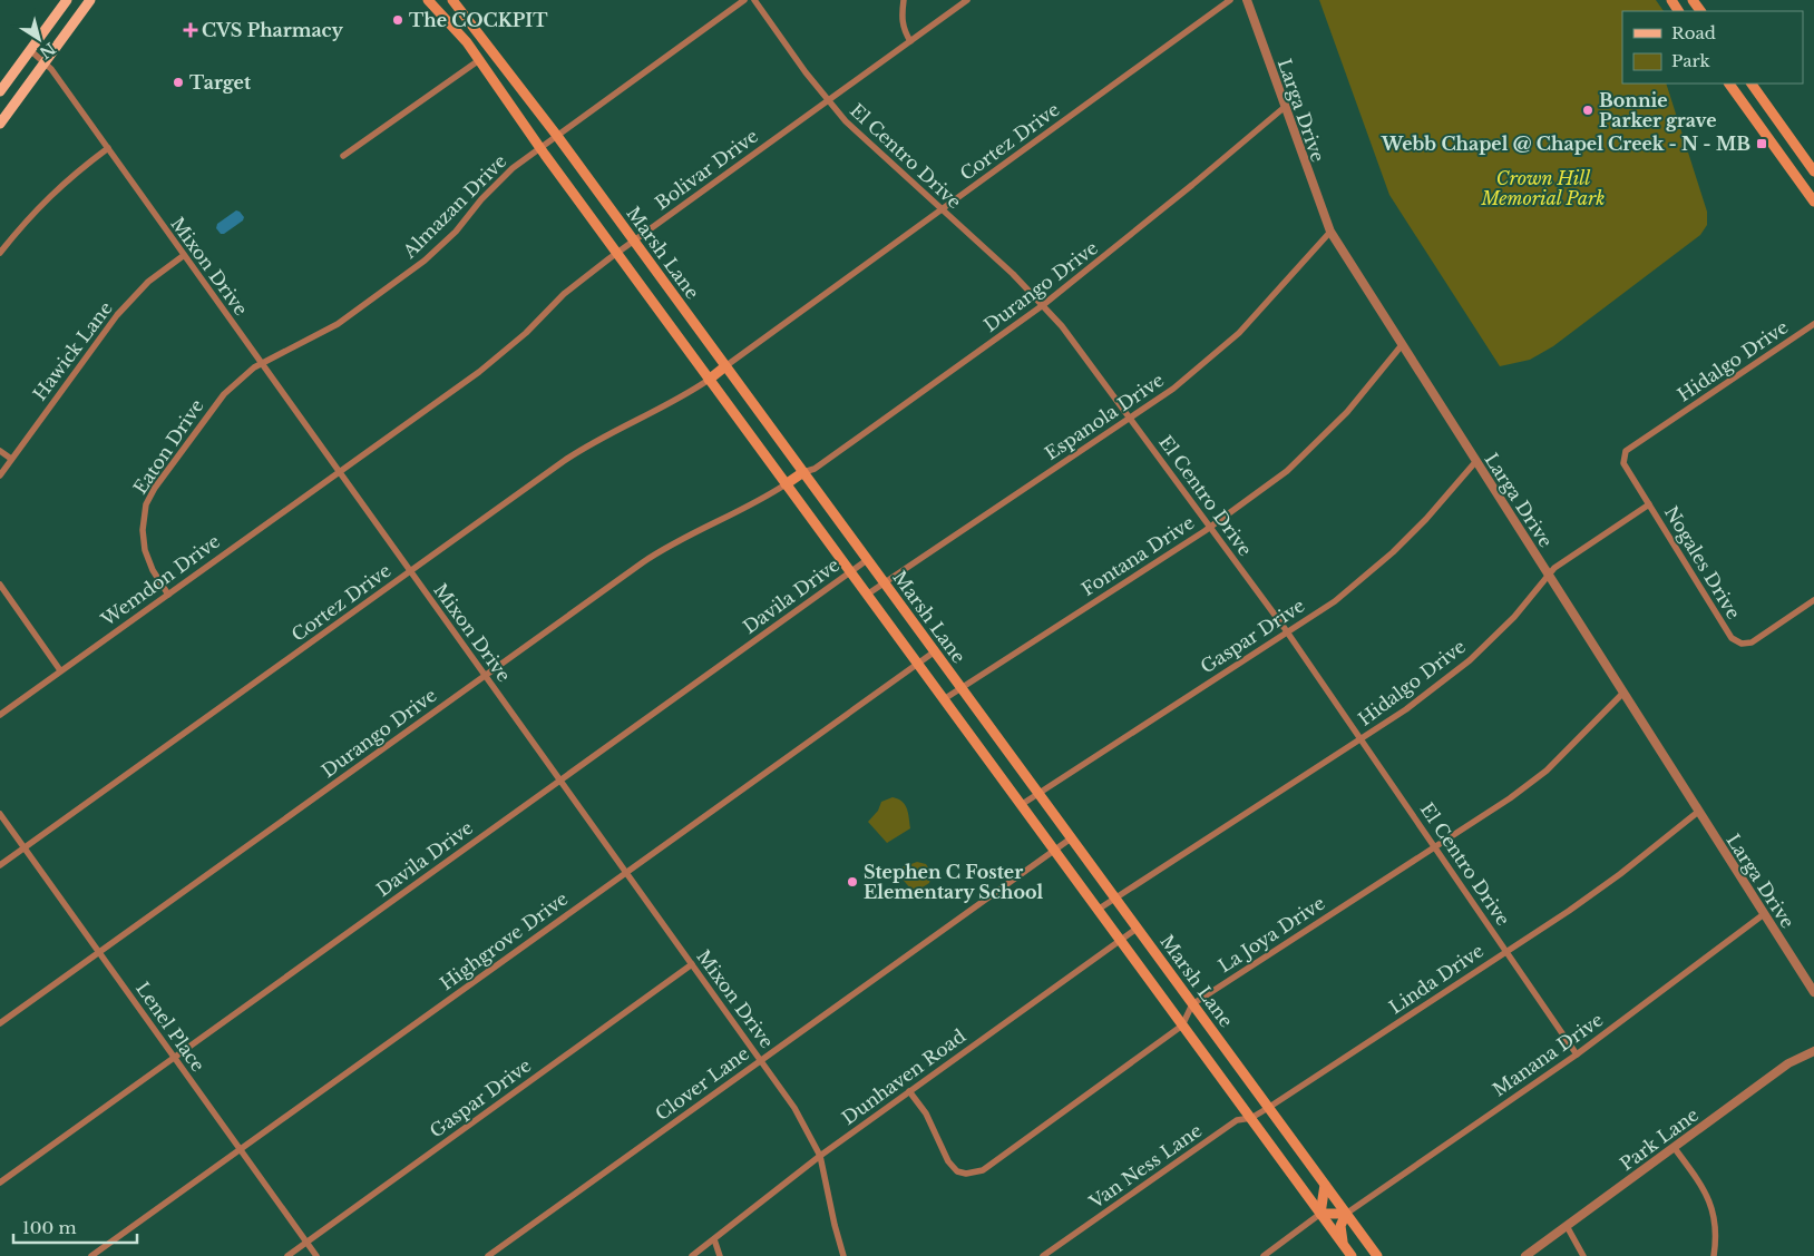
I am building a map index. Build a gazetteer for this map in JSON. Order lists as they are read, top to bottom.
{
  "streets": {
    "main road": ["Marsh Lane"],
    "street": [
      "Larga Drive",
      "Cortez Drive",
      "El Centro Drive",
      "Bolivar Drive",
      "Almazan Drive",
      "Mixon Drive",
      "Durango Drive",
      "Hawick Lane",
      "Hidalgo Drive",
      "Espanola Drive",
      "Eaton Drive",
      "Fontana Drive",
      "Nogales Drive",
      "Wemdon Drive",
      "Davila Drive",
      "Gaspar Drive",
      "La Joya Drive",
      "Highgrove Drive",
      "Linda Drive",
      "Lenel Place",
      "Manana Drive",
      "Dunhaven Road",
      "Clover Lane",
      "Park Lane",
      "Van Ness Lane"
    ]
  },
  "crossings": [
    ["Larga Drive", "Durango Drive"],
    ["Larga Drive", "Hidalgo Drive"],
    ["Larga Drive", "Espanola Drive"],
    ["Larga Drive", "Fontana Drive"],
    ["Larga Drive", "Gaspar Drive"],
    ["Larga Drive", "La Joya Drive"],
    ["Larga Drive", "Linda Drive"],
    ["Larga Drive", "Manana Drive"],
    ["Cortez Drive", "El Centro Drive"],
    ["Cortez Drive", "Marsh Lane"],
    ["Cortez Drive", "Mixon Drive"],
    ["Cortez Drive", "Lenel Place"],
    ["El Centro Drive", "Bolivar Drive"],
    ["El Centro Drive", "Durango Drive"],
    ["El Centro Drive", "Hidalgo Drive"],
    ["El Centro Drive", "Espanola Drive"],
    ["El Centro Drive", "Fontana Drive"],
    ["El Centro Drive", "Gaspar Drive"],
    ["El Centro Drive", "La Joya Drive"],
    ["El Centro Drive", "Linda Drive"],
    ["El Centro Drive", "Manana Drive"],
    ["Bolivar Drive", "Marsh Lane"],
    ["Bolivar Drive", "Mixon Drive"],
    ["Bolivar Drive", "Wemdon Drive"],
    ["Almazan Drive", "Marsh Lane"],
    ["Almazan Drive", "Mixon Drive"],
    ["Almazan Drive", "Eaton Drive"],
    ["Marsh Lane", "Durango Drive"],
    ["Marsh Lane", "Hidalgo Drive"],
    ["Marsh Lane", "Espanola Drive"],
    ["Marsh Lane", "Fontana Drive"],
    ["Marsh Lane", "Davila Drive"],
    ["Marsh Lane", "Gaspar Drive"],
    ["Marsh Lane", "La Joya Drive"],
    ["Marsh Lane", "Highgrove Drive"],
    ["Marsh Lane", "Linda Drive"],
    ["Marsh Lane", "Manana Drive"],
    ["Marsh Lane", "Dunhaven Road"],
    ["Marsh Lane", "Clover Lane"],
    ["Marsh Lane", "Van Ness Lane"],
    ["Mixon Drive", "Durango Drive"],
    ["Mixon Drive", "Hawick Lane"],
    ["Mixon Drive", "Eaton Drive"],
    ["Mixon Drive", "Wemdon Drive"],
    ["Mixon Drive", "Davila Drive"],
    ["Mixon Drive", "Gaspar Drive"],
    ["Mixon Drive", "Highgrove Drive"],
    ["Mixon Drive", "Dunhaven Road"],
    ["Mixon Drive", "Clover Lane"],
    ["Durango Drive", "Lenel Place"],
    ["Hidalgo Drive", "Nogales Drive"],
    ["Eaton Drive", "Wemdon Drive"],
    ["Davila Drive", "Lenel Place"],
    ["Gaspar Drive", "Lenel Place"],
    ["Highgrove Drive", "Lenel Place"],
    ["Linda Drive", "Van Ness Lane"]
  ],
  "parks": ["Crown Hill Memorial Park"],
  "places": {
    "other": [
      "The COCKPIT",
      "Target",
      "Bonnie Parker grave",
      "Stephen C Foster Elementary School"
    ],
    "health": ["CVS Pharmacy"],
    "transit": ["Webb Chapel @ Chapel Creek - N - MB"]
  },
  "legend": ["Road", "Park"],
  "scale_bar": "100 m",
  "north": "bottom right"
}
